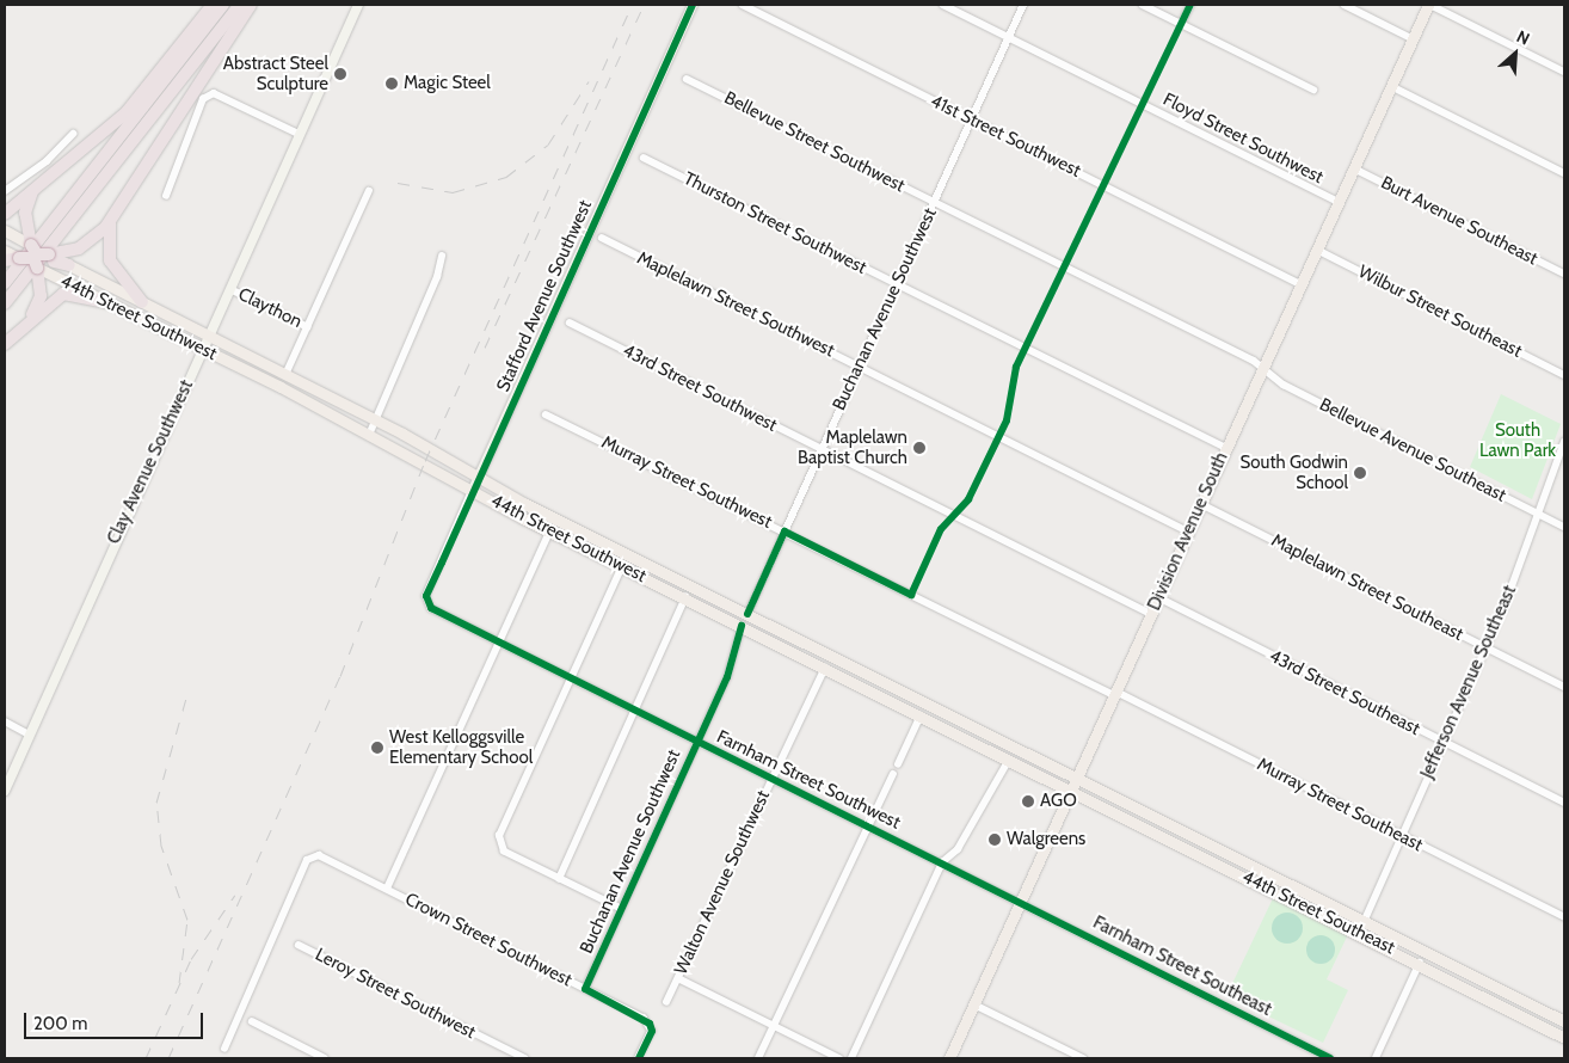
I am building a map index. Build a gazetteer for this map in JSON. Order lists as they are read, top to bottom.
{
  "streets": {
    "main road": ["44th Street Southwest", "Division Avenue South", "44th Street Southeast"],
    "street": [
      "41st Street Southwest",
      "Floyd Street Southwest",
      "Bellevue Street Southwest",
      "Burt Avenue Southeast",
      "Thurston Street Southwest",
      "Stafford Avenue Southwest",
      "Maplelawn Street Southwest",
      "Claython",
      "Buchanan Avenue Southwest",
      "Wilbur Street Southeast",
      "43rd Street Southwest",
      "Bellevue Avenue Southeast",
      "Clay Avenue Southwest",
      "Murray Street Southwest",
      "Maplelawn Street Southeast",
      "Jefferson Avenue Southeast",
      "43rd Street Southeast",
      "Farnham Street Southwest",
      "Murray Street Southeast",
      "Walton Avenue Southwest",
      "Crown Street Southwest",
      "Farnham Street Southeast",
      "Leroy Street Southwest"
    ]
  },
  "crossings": [
    ["41st Street Southwest", "Buchanan Avenue Southwest"],
    ["41st Street Southwest", "Division Avenue South"],
    ["Floyd Street Southwest", "Buchanan Avenue Southwest"],
    ["Floyd Street Southwest", "Division Avenue South"],
    ["Bellevue Street Southwest", "Buchanan Avenue Southwest"],
    ["Bellevue Street Southwest", "Bellevue Avenue Southeast"],
    ["Bellevue Street Southwest", "Division Avenue South"],
    ["Burt Avenue Southeast", "Division Avenue South"],
    ["Thurston Street Southwest", "Buchanan Avenue Southwest"],
    ["Thurston Street Southwest", "Division Avenue South"],
    ["Stafford Avenue Southwest", "44th Street Southwest"],
    ["Stafford Avenue Southwest", "Farnham Street Southwest"],
    ["Maplelawn Street Southwest", "Buchanan Avenue Southwest"],
    ["Maplelawn Street Southwest", "Division Avenue South"],
    ["Claython", "Clay Avenue Southwest"],
    ["Buchanan Avenue Southwest", "44th Street Southwest"],
    ["Buchanan Avenue Southwest", "43rd Street Southwest"],
    ["Buchanan Avenue Southwest", "Murray Street Southwest"],
    ["Buchanan Avenue Southwest", "Farnham Street Southwest"],
    ["Buchanan Avenue Southwest", "Crown Street Southwest"],
    ["Wilbur Street Southeast", "Division Avenue South"],
    ["44th Street Southwest", "Clay Avenue Southwest"],
    ["44th Street Southwest", "Division Avenue South"],
    ["44th Street Southwest", "Walton Avenue Southwest"],
    ["44th Street Southwest", "44th Street Southeast"],
    ["43rd Street Southwest", "Division Avenue South"],
    ["Bellevue Avenue Southeast", "Division Avenue South"],
    ["Bellevue Avenue Southeast", "Jefferson Avenue Southeast"],
    ["Murray Street Southwest", "Division Avenue South"],
    ["Murray Street Southwest", "Murray Street Southeast"],
    ["Division Avenue South", "Maplelawn Street Southeast"],
    ["Division Avenue South", "43rd Street Southeast"],
    ["Division Avenue South", "Farnham Street Southwest"],
    ["Division Avenue South", "Murray Street Southeast"],
    ["Division Avenue South", "44th Street Southeast"],
    ["Division Avenue South", "Farnham Street Southeast"],
    ["Maplelawn Street Southeast", "Jefferson Avenue Southeast"],
    ["Jefferson Avenue Southeast", "43rd Street Southeast"],
    ["Jefferson Avenue Southeast", "Murray Street Southeast"],
    ["Jefferson Avenue Southeast", "44th Street Southeast"],
    ["Farnham Street Southwest", "Walton Avenue Southwest"],
    ["Farnham Street Southwest", "Farnham Street Southeast"]
  ],
  "parks": ["South Lawn Park"],
  "places": [
    "Abstract Steel Sculpture",
    "Magic Steel",
    "Maplelawn Baptist Church",
    "South Godwin School",
    "West Kelloggsville Elementary School",
    "AGO",
    "Walgreens"
  ],
  "scale_bar": "200 m",
  "north": "top right"
}
